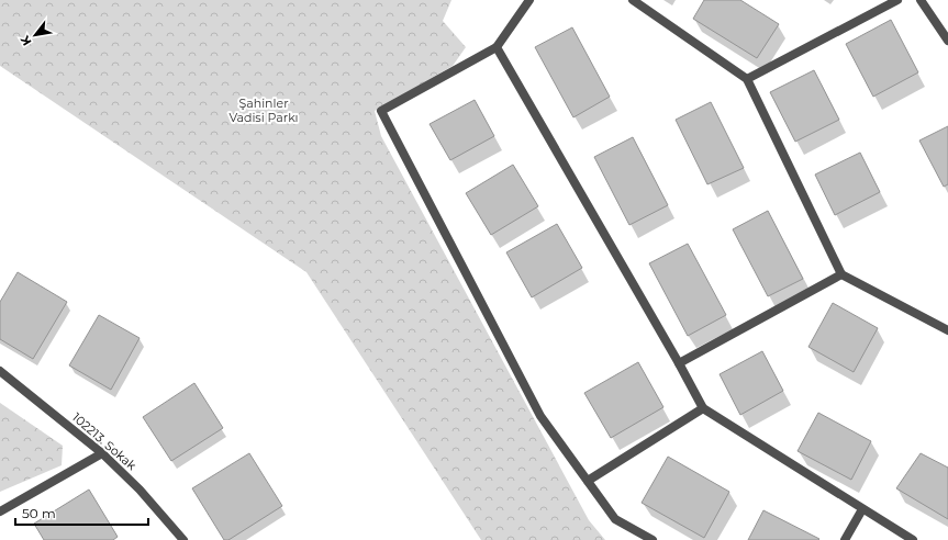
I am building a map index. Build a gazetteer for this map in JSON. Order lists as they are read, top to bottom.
{
  "streets": {
    "street": ["102213. Sokak"]
  },
  "parks": ["Şahinler Vadisi Parkı"],
  "scale_bar": "50 m",
  "north": "bottom left"
}
